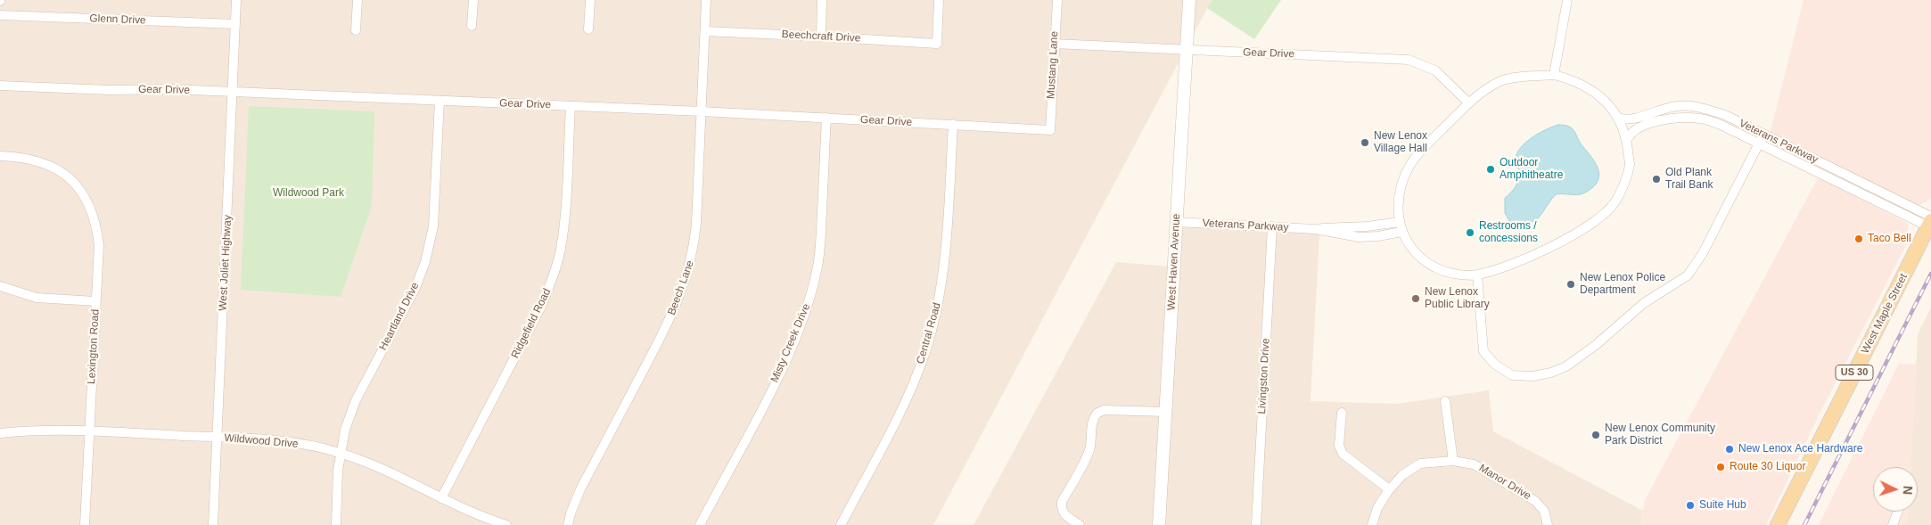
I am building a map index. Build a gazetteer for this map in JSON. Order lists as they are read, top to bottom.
{
  "streets": {
    "main road": ["West Maple Street", "US 30"],
    "street": [
      "Glenn Drive",
      "Beechcraft Drive",
      "Gear Drive",
      "Mustang Lane",
      "Veterans Parkway",
      "West Haven Avenue",
      "West Joliet Highway",
      "Beech Lane",
      "Heartland Drive",
      "Ridgefield Road",
      "Central Road",
      "Misty Creek Drive",
      "Lexington Road",
      "Livingston Drive",
      "Wildwood Drive",
      "Manor Drive"
    ]
  },
  "crossings": [
    ["Glenn Drive", "West Joliet Highway"],
    ["Beechcraft Drive", "Beech Lane"],
    ["Gear Drive", "Mustang Lane"],
    ["Gear Drive", "West Haven Avenue"],
    ["Gear Drive", "West Joliet Highway"],
    ["Gear Drive", "Beech Lane"],
    ["Gear Drive", "Heartland Drive"],
    ["Gear Drive", "Ridgefield Road"],
    ["Gear Drive", "Central Road"],
    ["Gear Drive", "Misty Creek Drive"],
    ["Veterans Parkway", "West Haven Avenue"],
    ["Veterans Parkway", "West Maple Street"],
    ["Veterans Parkway", "Livingston Drive"],
    ["West Joliet Highway", "Wildwood Drive"],
    ["Heartland Drive", "Wildwood Drive"],
    ["Ridgefield Road", "Wildwood Drive"],
    ["Lexington Road", "Wildwood Drive"]
  ],
  "parks": ["Wildwood Park"],
  "places": [
    "New Lenox Village Hall",
    "Outdoor Amphitheatre",
    "Old Plank Trail Bank",
    "Restrooms / concessions",
    "Taco Bell",
    "New Lenox Police Department",
    "New Lenox Public Library",
    "New Lenox Community Park District",
    "New Lenox Ace Hardware",
    "Route 30 Liquor",
    "Suite Hub"
  ],
  "north": "right"
}
